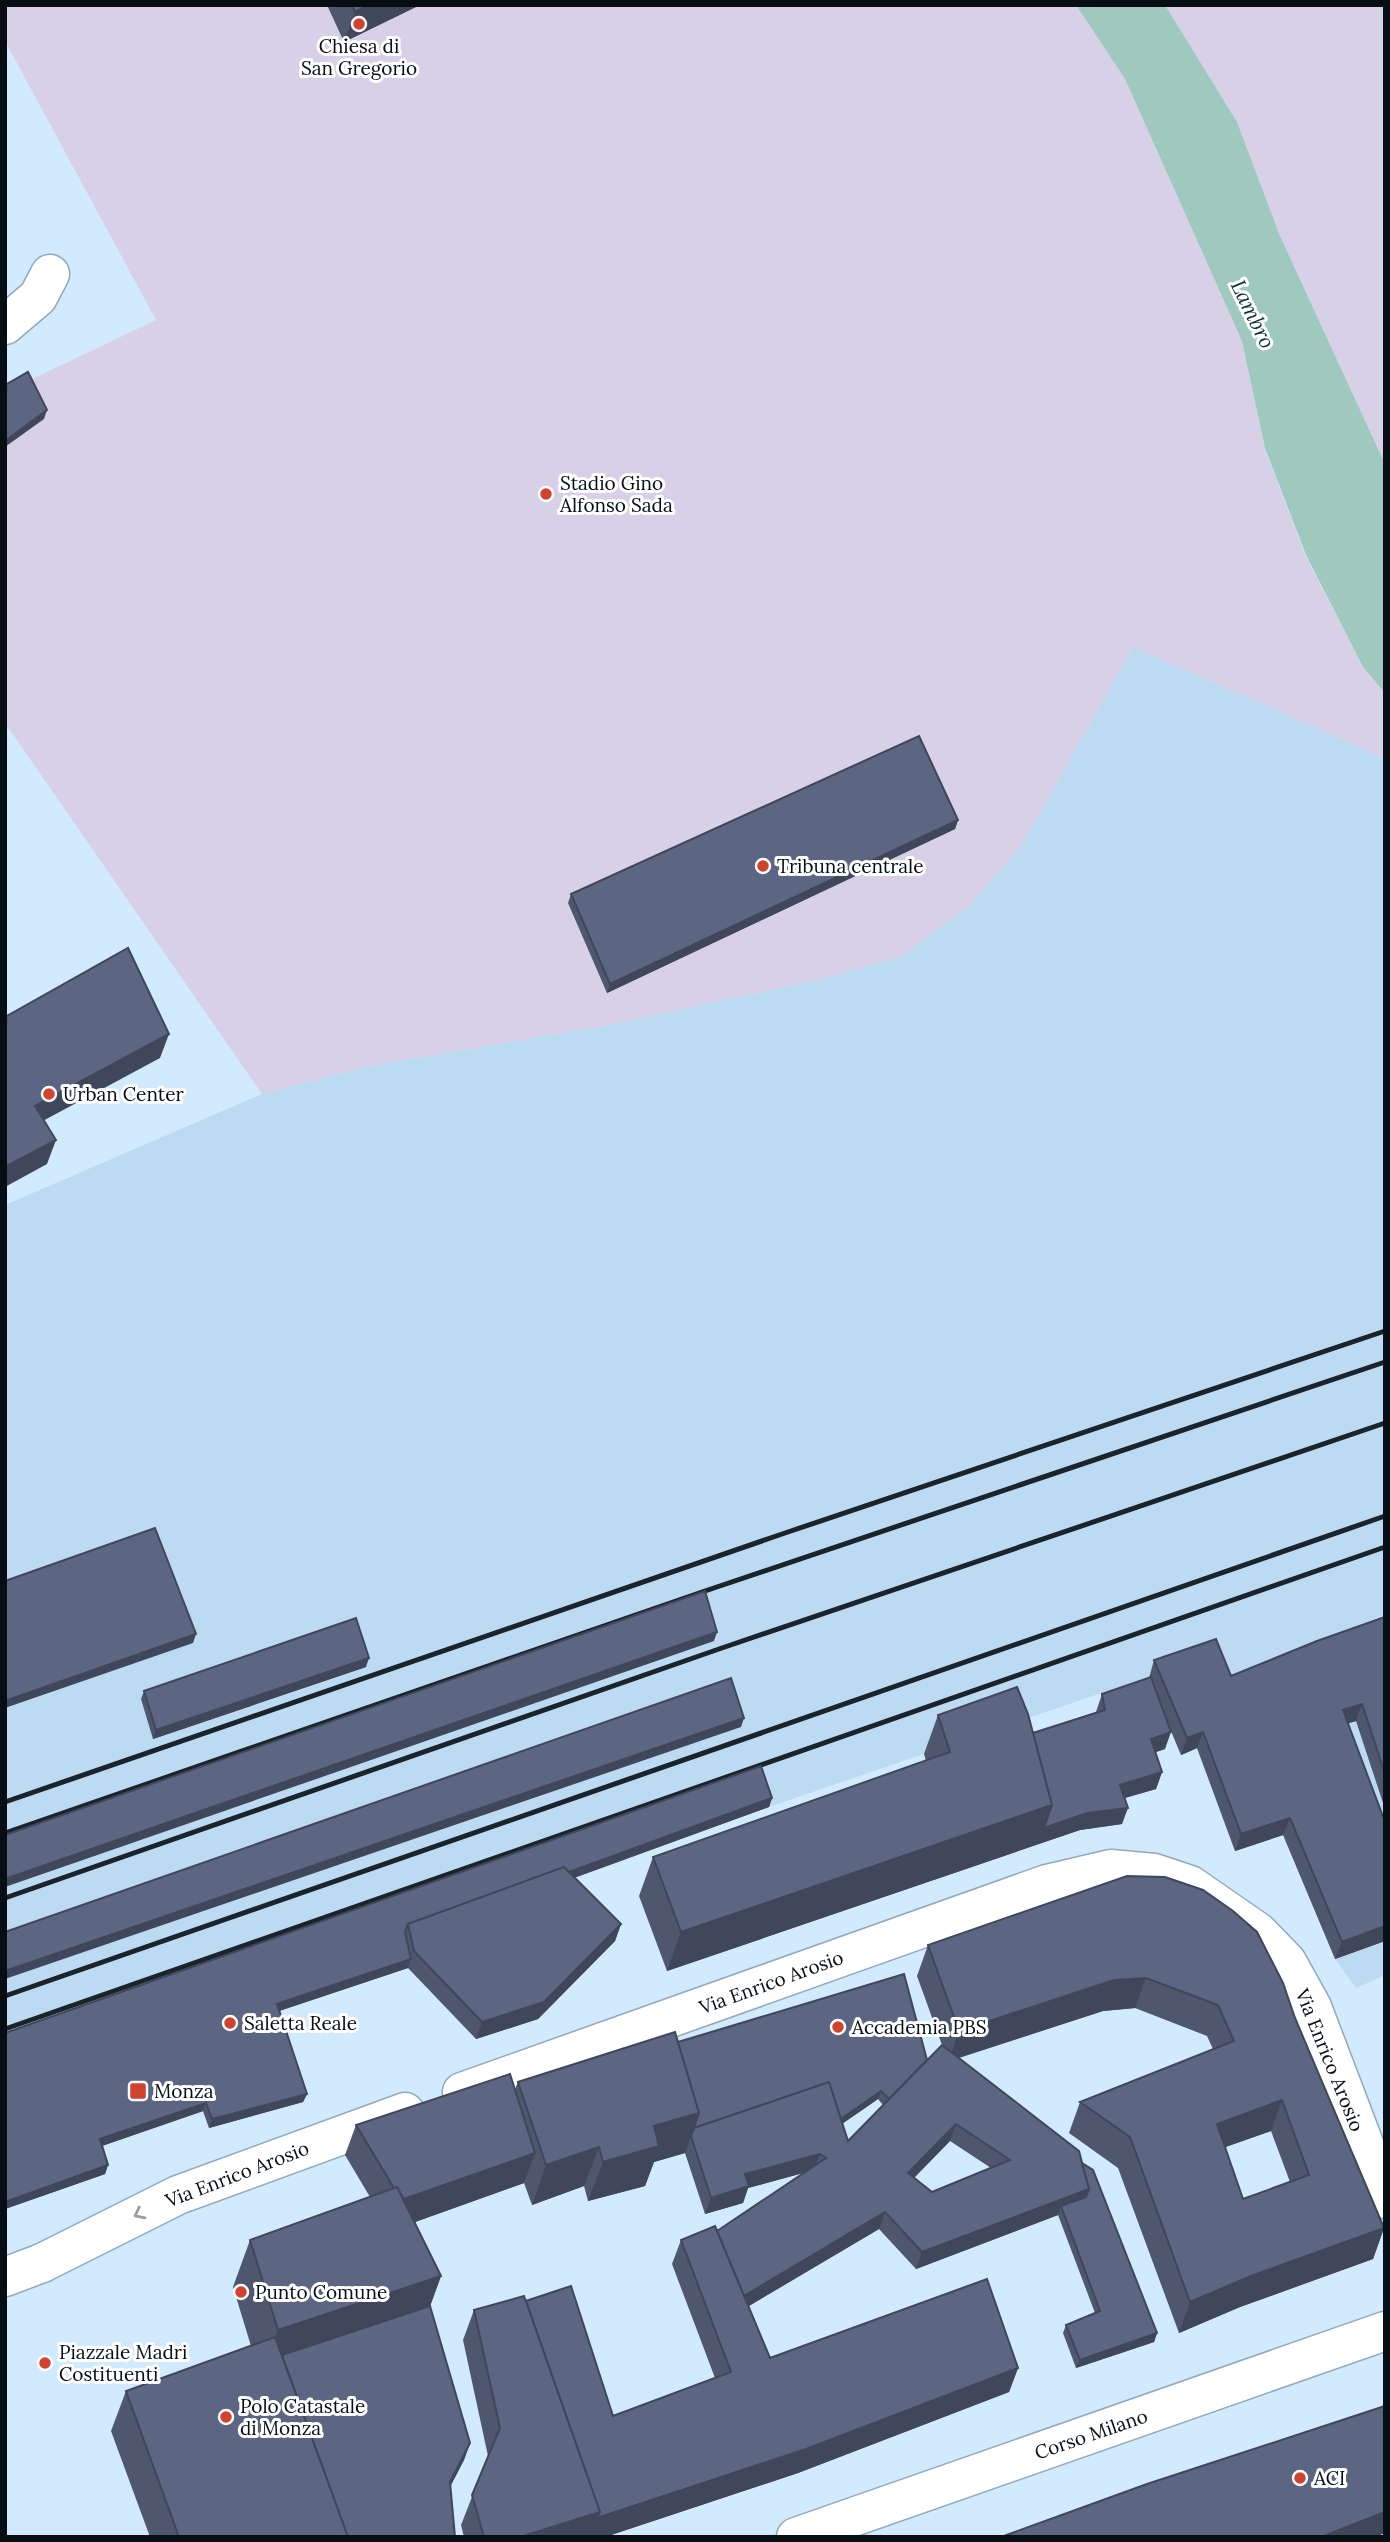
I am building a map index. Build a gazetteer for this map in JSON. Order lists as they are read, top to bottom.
{
  "streets": {
    "street": ["Via Enrico Arosio", "Corso Milano"]
  },
  "one_way": ["Via Enrico Arosio"],
  "water": ["Lambro"],
  "places": {
    "other": [
      "Chiesa di San Gregorio",
      "Stadio Gino Alfonso Sada",
      "Tribuna centrale",
      "Urban Center",
      "Saletta Reale",
      "Accademia PBS",
      "Punto Comune",
      "Piazzale Madri Costituenti",
      "Polo Catastale di Monza",
      "ACI"
    ],
    "transit": ["Monza"]
  }
}
